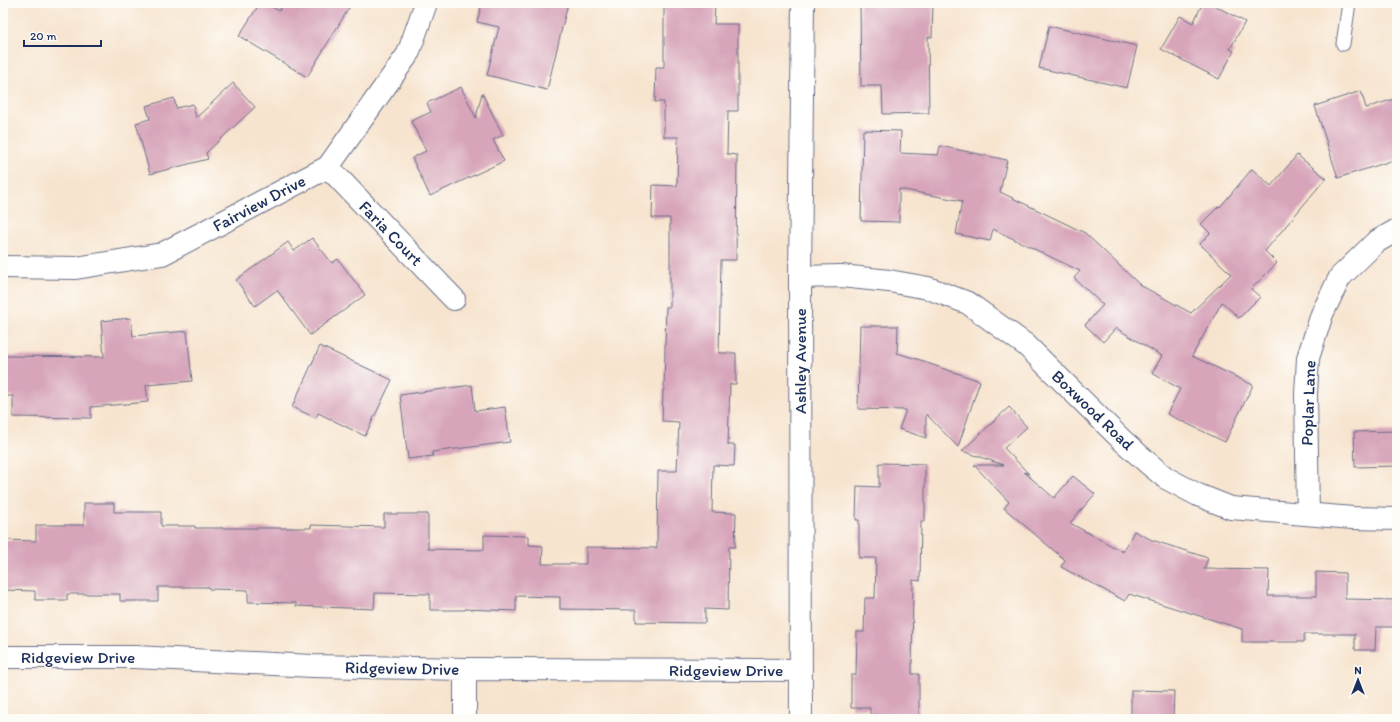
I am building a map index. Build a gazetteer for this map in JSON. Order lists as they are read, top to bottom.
{
  "streets": {
    "street": [
      "Fairview Drive",
      "Faria Court",
      "Ashley Avenue",
      "Poplar Lane",
      "Boxwood Road",
      "Ridgeview Drive"
    ]
  },
  "crossings": [
    ["Fairview Drive", "Faria Court"],
    ["Ashley Avenue", "Boxwood Road"],
    ["Ashley Avenue", "Ridgeview Drive"],
    ["Poplar Lane", "Boxwood Road"]
  ],
  "scale_bar": "20 m",
  "north": "top"
}
